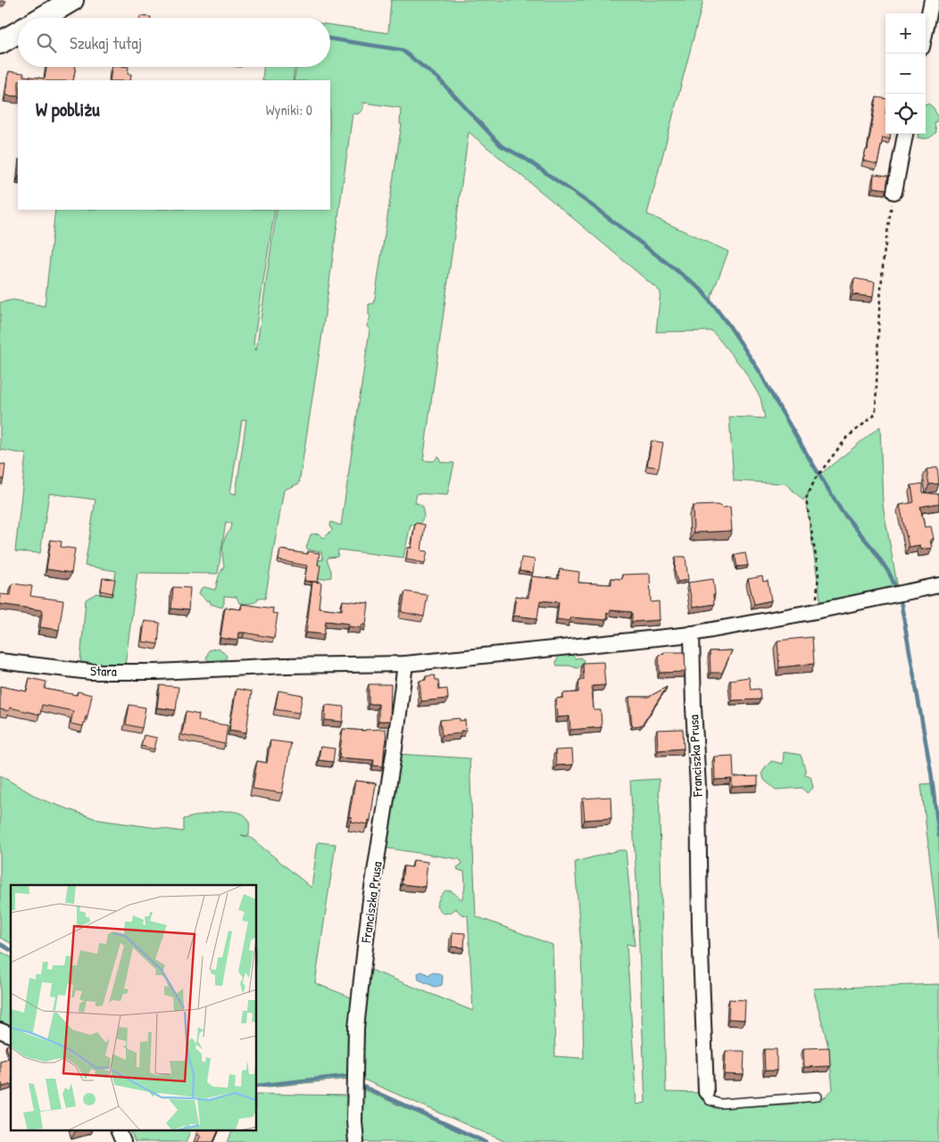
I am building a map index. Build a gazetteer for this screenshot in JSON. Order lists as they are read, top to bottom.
{
  "streets": {
    "street": ["Stara", "Franciszka Prusa"]
  },
  "crossings": [
    ["Stara", "Franciszka Prusa"]
  ],
  "page": {
    "map_buttons": ["+", "−"],
    "search": "Szukaj tutaj",
    "heading": ["W pobliżu", "Wyniki: 0"]
  }
}
